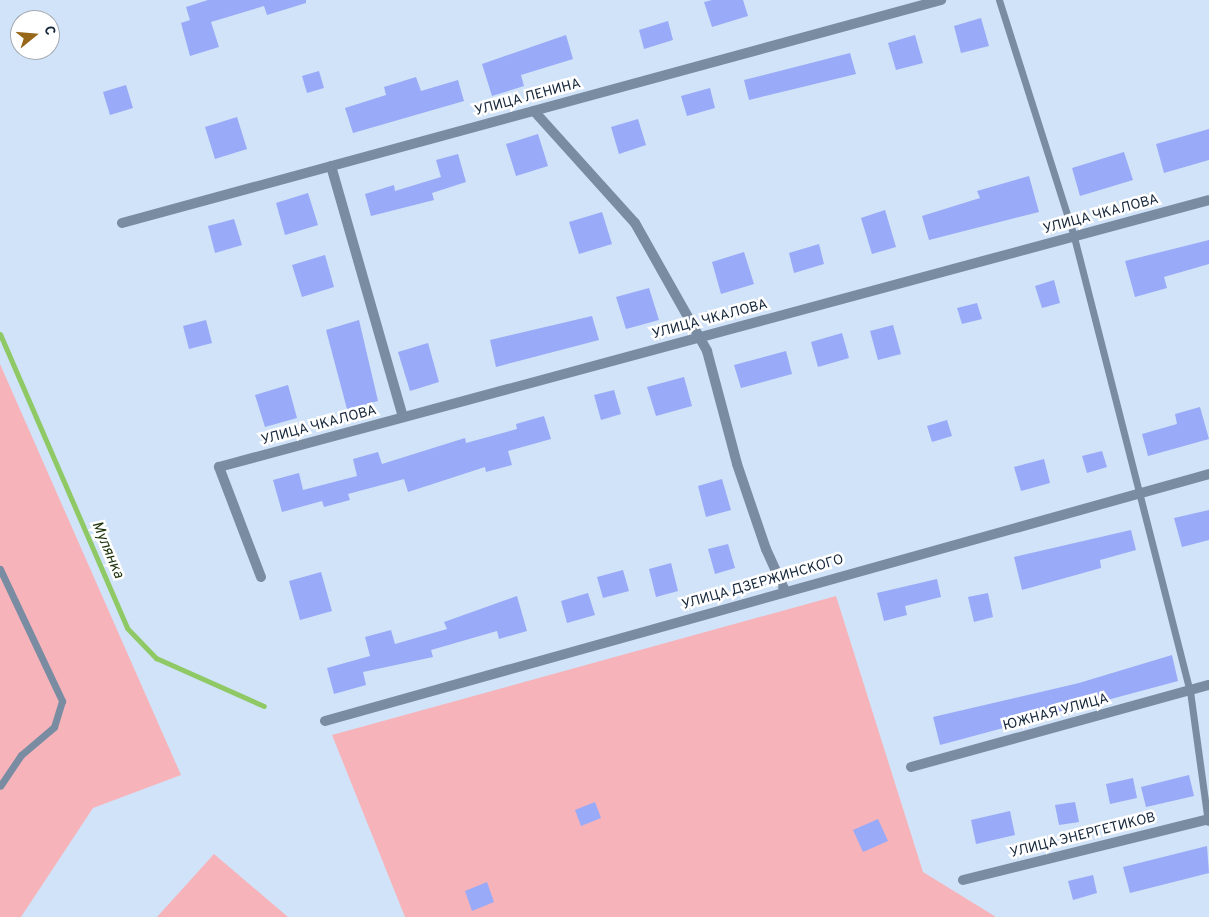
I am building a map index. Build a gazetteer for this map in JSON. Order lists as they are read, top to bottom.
{
  "streets": {
    "street": [
      "УЛИЦА ЛЕНИНА",
      "УЛИЦА ЧКАЛОВА",
      "УЛИЦА ДЗЕРЖИНСКОГО",
      "ЮЖНАЯ УЛИЦА",
      "УЛИЦА ЭНЕРГЕТИКОВ"
    ]
  },
  "water": ["Мулянка"],
  "north": "right"
}
